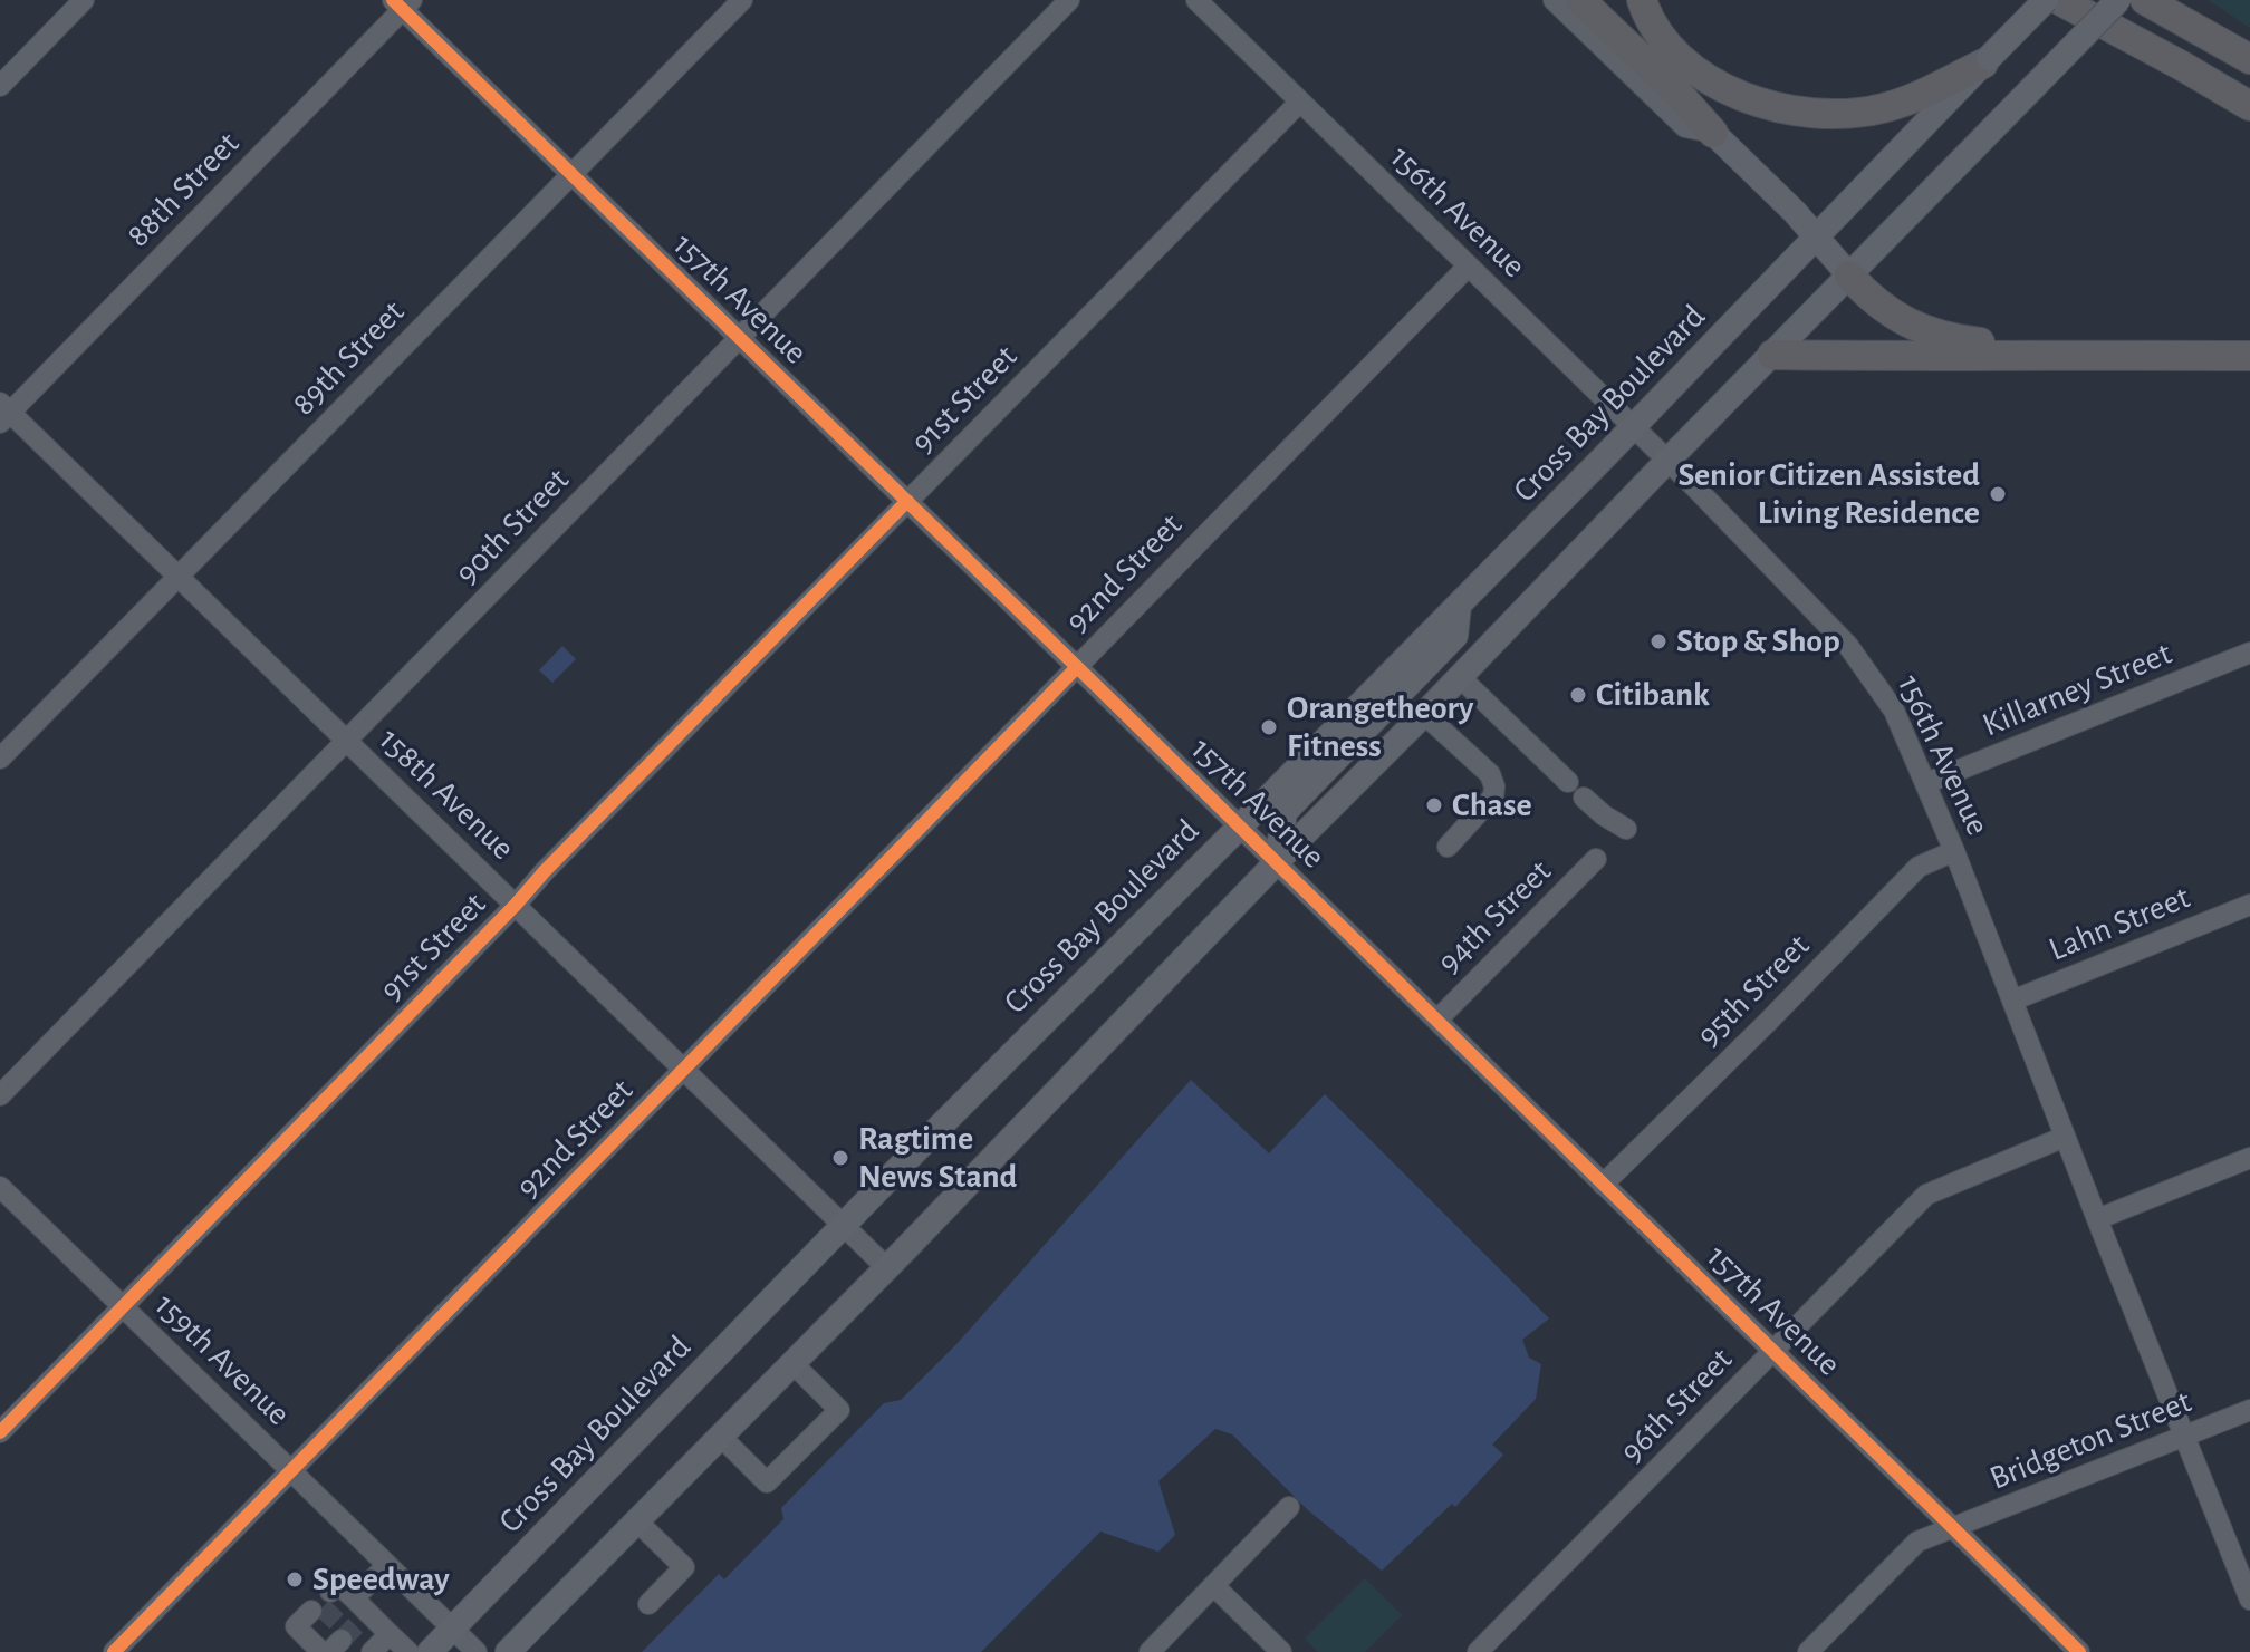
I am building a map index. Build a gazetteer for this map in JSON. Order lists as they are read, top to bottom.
{
  "streets": {
    "main road": ["Cross Bay Boulevard"],
    "street": [
      "88th Street",
      "156th Avenue",
      "157th Avenue",
      "89th Street",
      "91st Street",
      "90th Street",
      "92nd Street",
      "Killarney Street",
      "158th Avenue",
      "94th Street",
      "Lahn Street",
      "95th Street",
      "159th Avenue",
      "96th Street",
      "Bridgeton Street"
    ]
  },
  "crossings": [
    ["88th Street", "157th Avenue"],
    ["88th Street", "158th Avenue"],
    ["156th Avenue", "91st Street"],
    ["156th Avenue", "Cross Bay Boulevard"],
    ["156th Avenue", "92nd Street"],
    ["156th Avenue", "Killarney Street"],
    ["156th Avenue", "Lahn Street"],
    ["156th Avenue", "95th Street"],
    ["156th Avenue", "96th Street"],
    ["156th Avenue", "Bridgeton Street"],
    ["157th Avenue", "89th Street"],
    ["157th Avenue", "91st Street"],
    ["157th Avenue", "Cross Bay Boulevard"],
    ["157th Avenue", "90th Street"],
    ["157th Avenue", "92nd Street"],
    ["157th Avenue", "94th Street"],
    ["157th Avenue", "95th Street"],
    ["157th Avenue", "96th Street"],
    ["157th Avenue", "Bridgeton Street"],
    ["89th Street", "158th Avenue"],
    ["91st Street", "158th Avenue"],
    ["91st Street", "159th Avenue"],
    ["Cross Bay Boulevard", "158th Avenue"],
    ["Cross Bay Boulevard", "159th Avenue"],
    ["90th Street", "158th Avenue"],
    ["92nd Street", "158th Avenue"],
    ["92nd Street", "159th Avenue"]
  ],
  "places": [
    "Senior Citizen Assisted Living Residence",
    "Stop & Shop",
    "Citibank",
    "Orangetheory Fitness",
    "Chase",
    "Ragtime News Stand",
    "Speedway"
  ]
}
